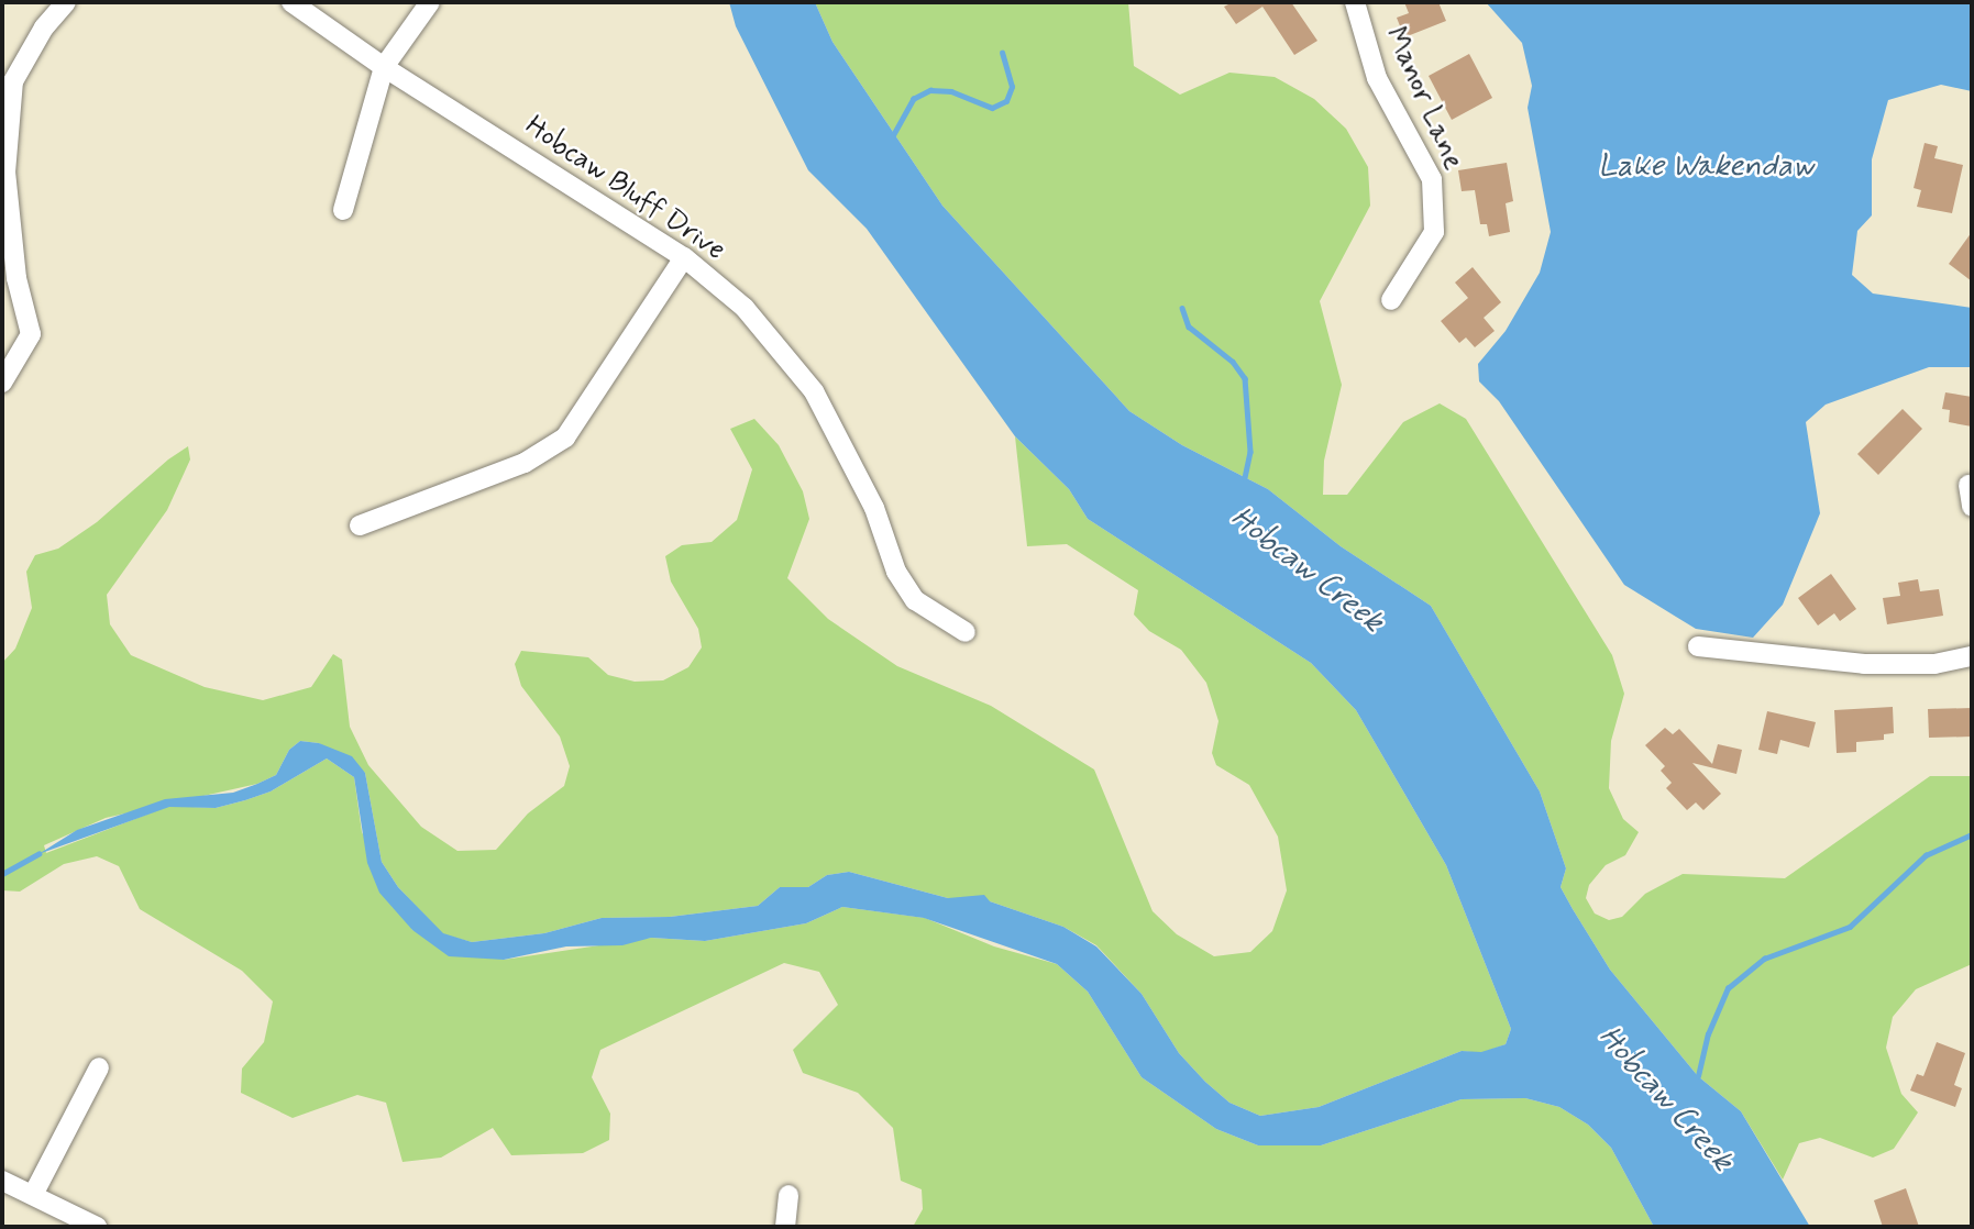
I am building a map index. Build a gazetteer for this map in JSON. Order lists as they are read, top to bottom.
{
  "streets": {
    "street": ["Manor Lane", "Hobcaw Bluff Drive"]
  },
  "water": ["Lake Wakendaw", "Hobcaw Creek"]
}
